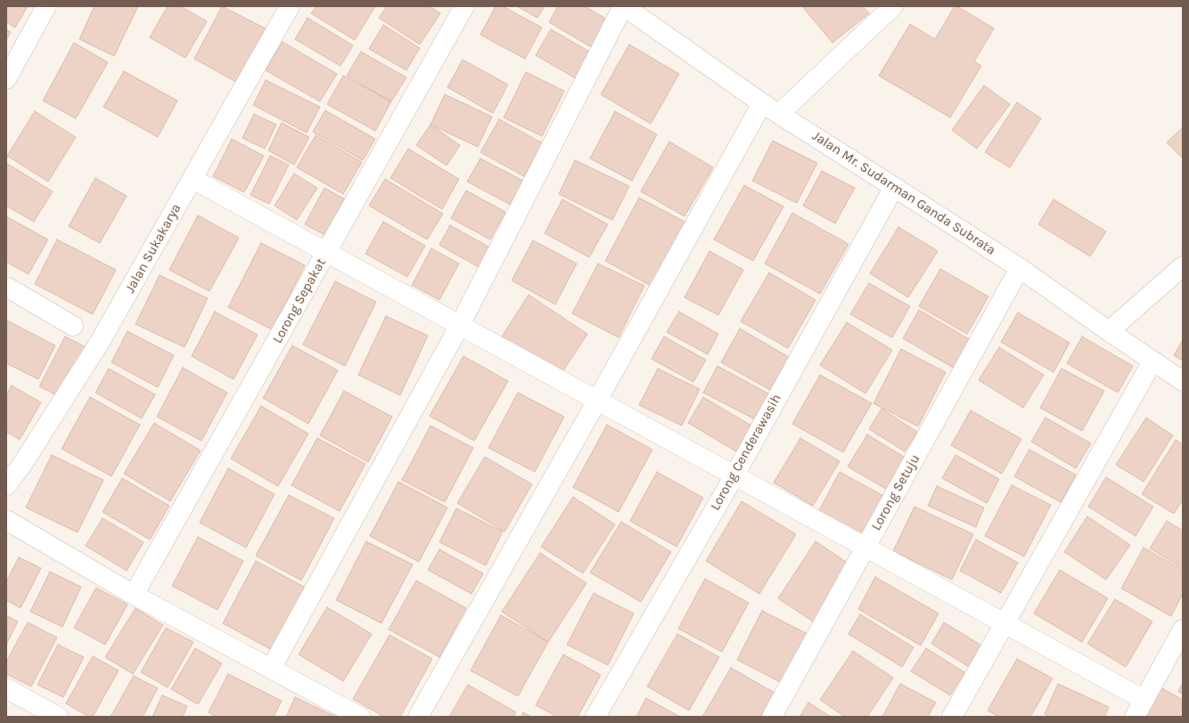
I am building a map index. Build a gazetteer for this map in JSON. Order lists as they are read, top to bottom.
{
  "streets": {
    "street": [
      "Jalan Mr. Sudarman Ganda Subrata",
      "Jalan Sukakarya",
      "Lorong Sepakat",
      "Lorong Cenderawasih",
      "Lorong Setuju"
    ]
  },
  "crossings": [
    ["Jalan Mr. Sudarman Ganda Subrata", "Lorong Cenderawasih"],
    ["Jalan Mr. Sudarman Ganda Subrata", "Lorong Setuju"]
  ]
}
